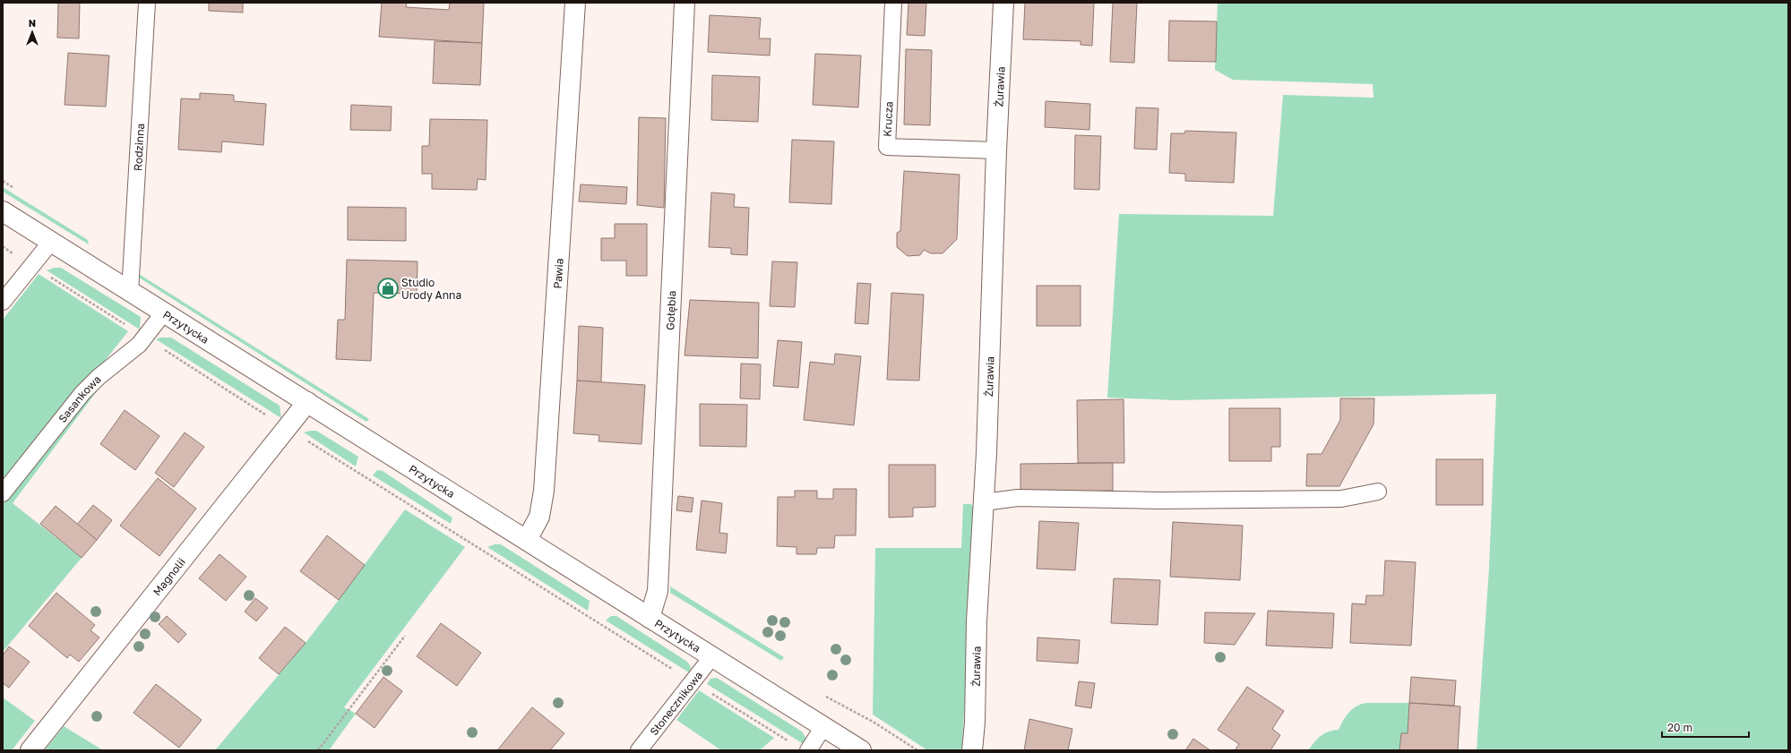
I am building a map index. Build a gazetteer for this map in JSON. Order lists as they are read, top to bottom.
{
  "streets": {
    "street": [
      "Żurawia",
      "Pawia",
      "Gołębia",
      "Przytycka",
      "Magnolii"
    ],
    "lane": [
      "Krucza",
      "Rodzinna",
      "Sasankowa",
      "Słonecznikowa"
    ]
  },
  "crossings": [
    ["Żurawia", "Krucza"],
    ["Rodzinna", "Przytycka"],
    ["Pawia", "Przytycka"],
    ["Gołębia", "Przytycka"],
    ["Przytycka", "Sasankowa"],
    ["Przytycka", "Magnolii"],
    ["Przytycka", "Słonecznikowa"]
  ],
  "places": {
    "shop": ["Studio Urody Anna"]
  },
  "scale_bar": "20 m",
  "north": "top"
}
